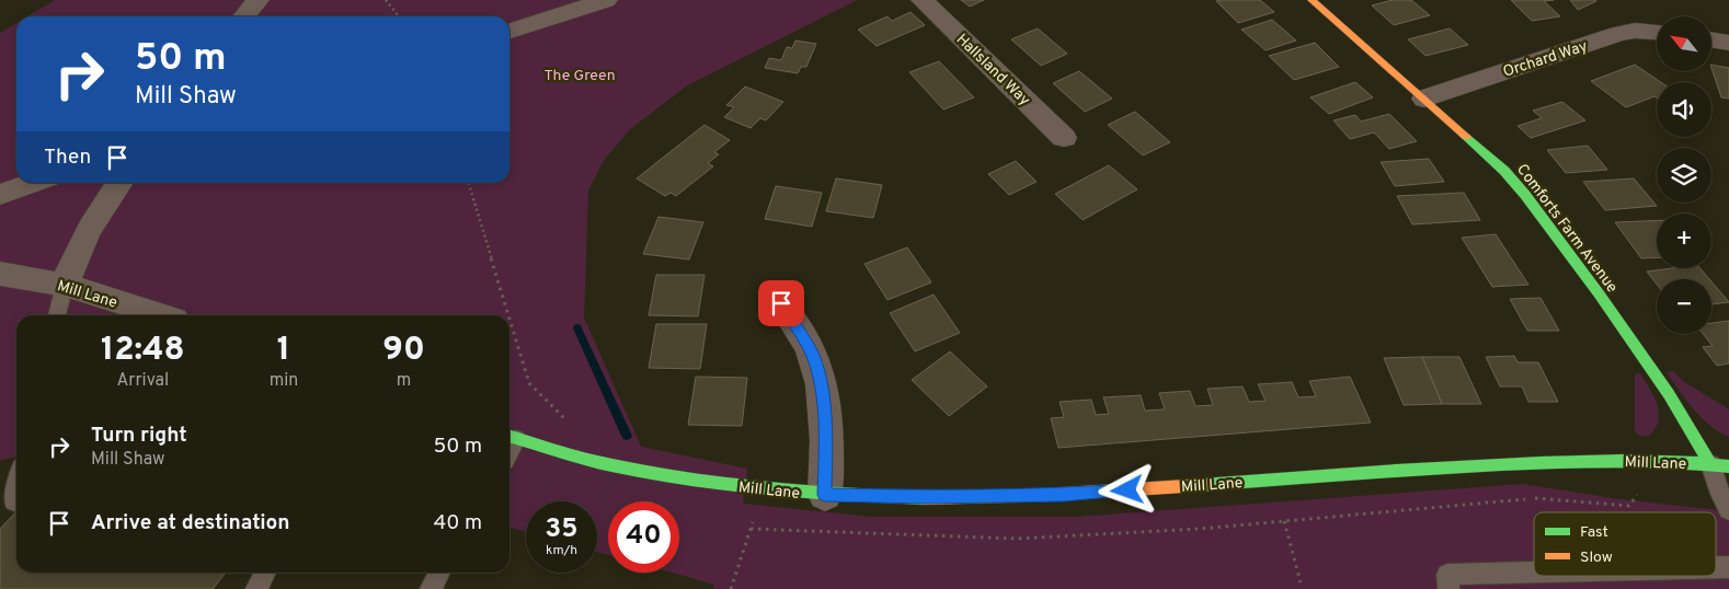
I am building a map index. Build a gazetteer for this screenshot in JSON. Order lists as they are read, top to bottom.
{
  "streets": {
    "street": [
      "Orchard Way",
      "Hallsland Way",
      "Comforts Farm Avenue",
      "Mill Lane"
    ]
  },
  "crossings": [
    ["Orchard Way", "Comforts Farm Avenue"],
    ["Comforts Farm Avenue", "Mill Lane"]
  ],
  "parks": ["The Green"],
  "legend": ["Fast", "Slow"],
  "north": "top left",
  "page": {
    "map_buttons": ["+", "−"],
    "turn": ["50 m", "Mill Shaw"],
    "then": "Then",
    "eta": [
      "12:48",
      "Arrival",
      "1",
      "min",
      "90",
      "m"
    ],
    "list": [
      {
        "name": "Turn right",
        "note": "Mill Shaw",
        "value": "50 m"
      },
      {
        "name": "Arrive at destination",
        "value": "40 m"
      }
    ],
    "speed": "35 km/h",
    "limit": "40"
  }
}
